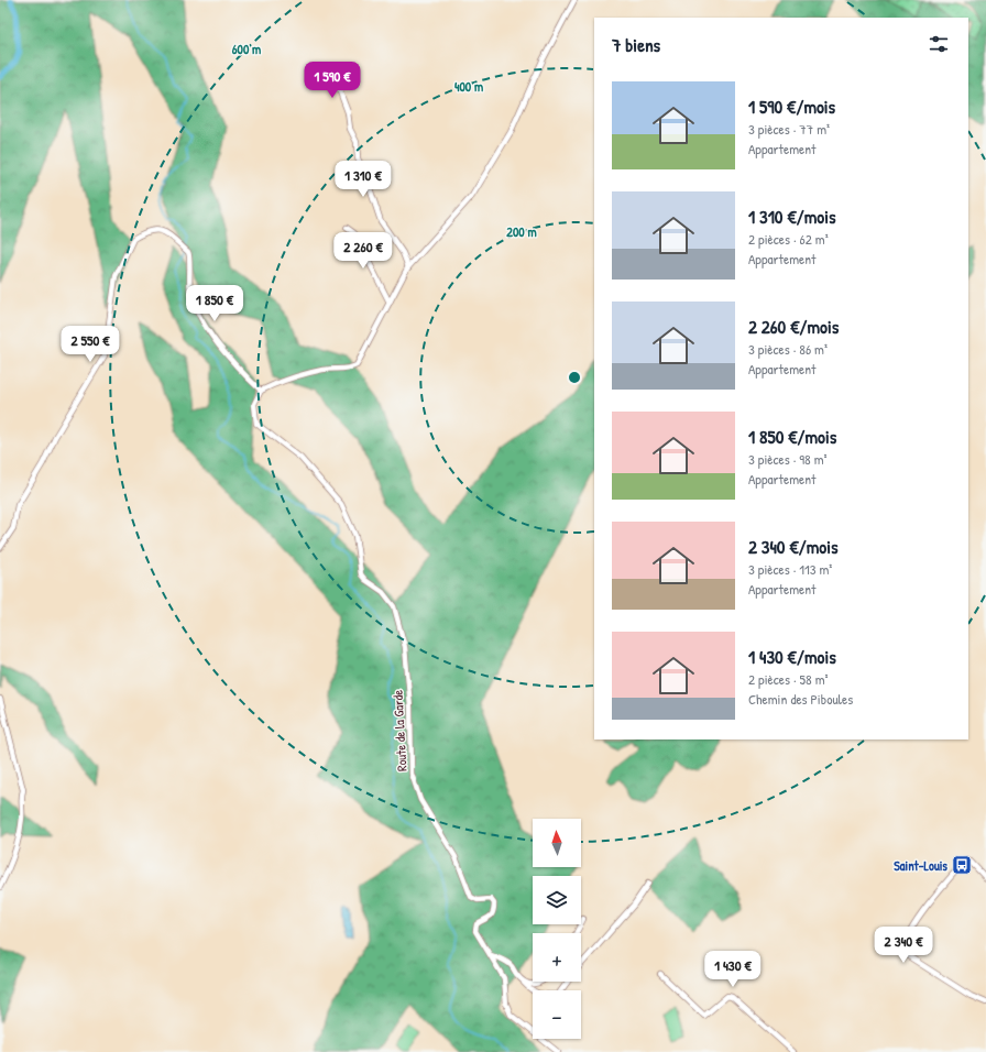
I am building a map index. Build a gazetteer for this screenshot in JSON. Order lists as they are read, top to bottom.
{
  "streets": {
    "street": ["Route de la Garde"]
  },
  "places": {
    "bus stop": ["Saint-Louis"]
  },
  "north": "top",
  "page": {
    "heading": "7 biens",
    "price": [
      "1 590 €",
      "1 310 €",
      "2 260 €",
      "1 850 €",
      "2 550 €",
      "2 340 €",
      "1 430 €"
    ],
    "list": [
      {
        "name": "1 590 €/mois",
        "note": "3 pièces · 77 m² · Appartement"
      },
      {
        "name": "1 310 €/mois",
        "note": "2 pièces · 62 m² · Appartement"
      },
      {
        "name": "2 260 €/mois",
        "note": "3 pièces · 86 m² · Appartement"
      },
      {
        "name": "1 850 €/mois",
        "note": "3 pièces · 98 m² · Appartement"
      },
      {
        "name": "2 340 €/mois",
        "note": "3 pièces · 113 m² · Appartement"
      },
      {
        "name": "1 430 €/mois",
        "note": "2 pièces · 58 m² · Chemin des Piboules"
      }
    ],
    "map_buttons": ["+", "−"]
  },
  "rings": ["600 m", "400 m", "200 m"]
}
